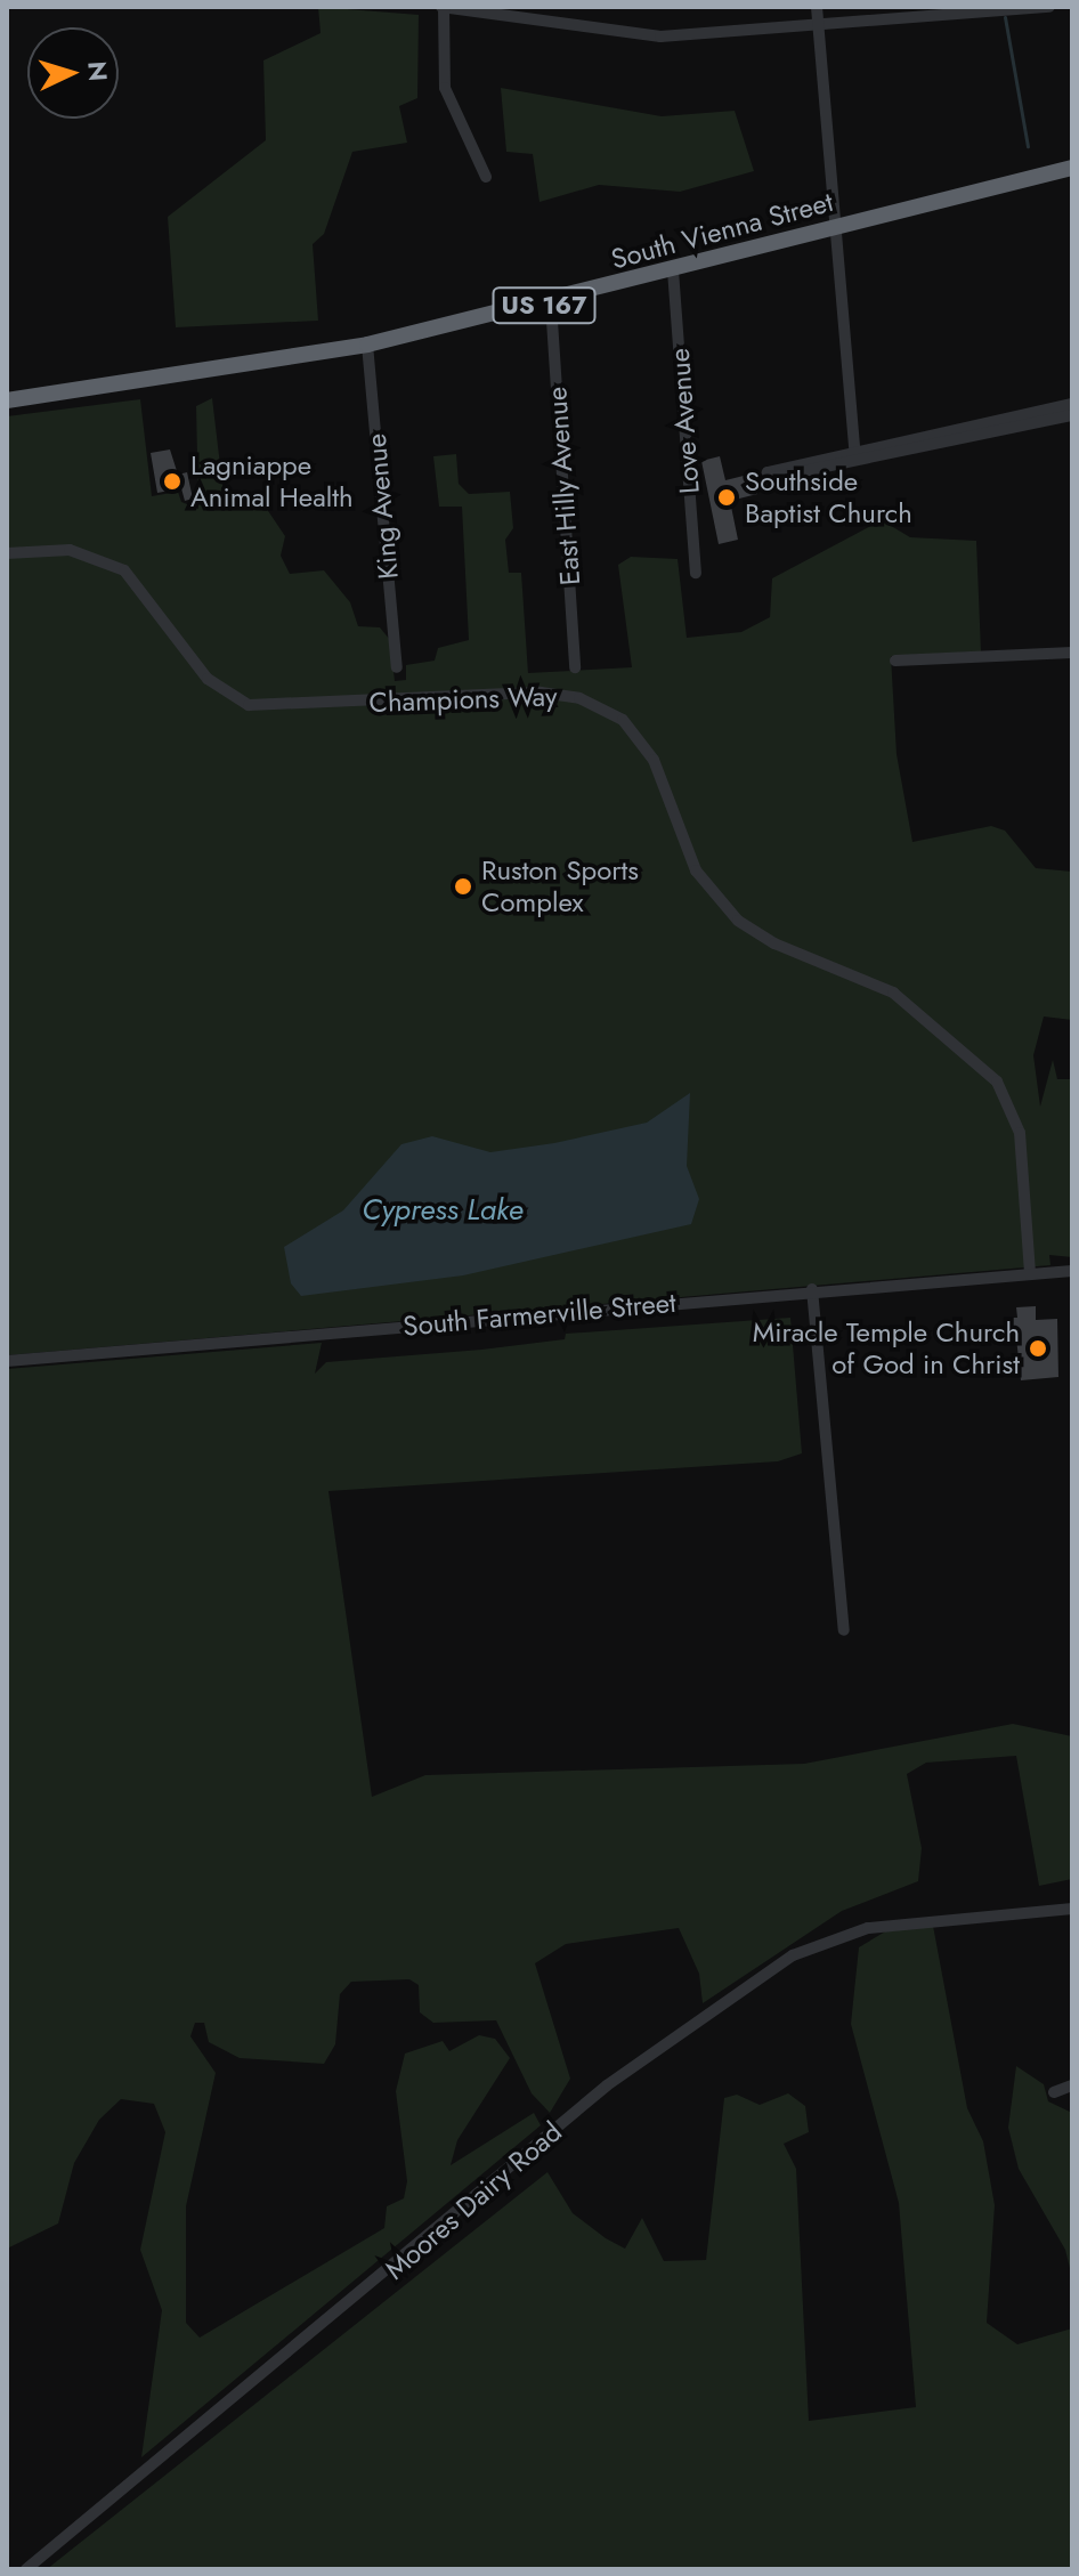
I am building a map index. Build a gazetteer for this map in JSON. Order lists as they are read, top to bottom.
{
  "streets": {
    "highway": ["South Vienna Street", "US 167"],
    "street": [
      "Love Avenue",
      "East Hilly Avenue",
      "King Avenue",
      "Champions Way",
      "South Farmerville Street",
      "Moores Dairy Road"
    ]
  },
  "crossings": [
    ["South Vienna Street", "Love Avenue"],
    ["South Vienna Street", "East Hilly Avenue"],
    ["South Vienna Street", "King Avenue"],
    ["Champions Way", "South Farmerville Street"]
  ],
  "water": ["Cypress Lake"],
  "places": [
    "Lagniappe Animal Health",
    "Southside Baptist Church",
    "Ruston Sports Complex",
    "Miracle Temple Church of God in Christ"
  ],
  "north": "right"
}
